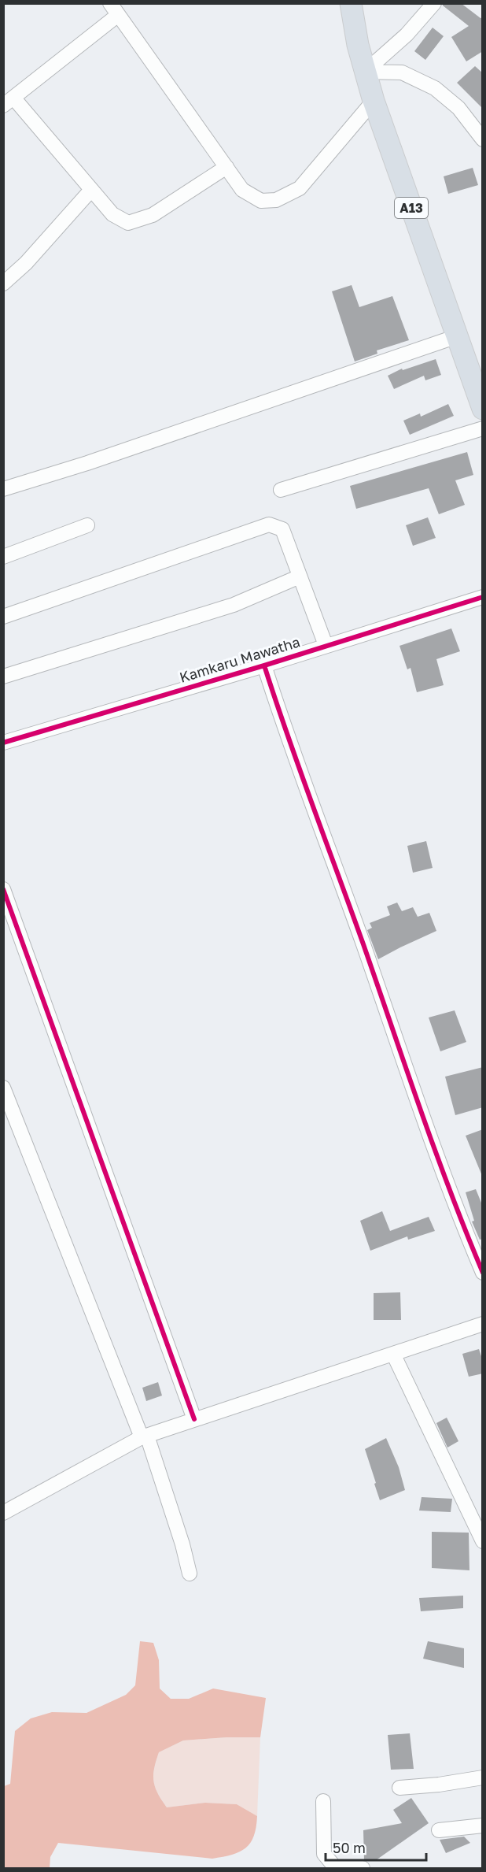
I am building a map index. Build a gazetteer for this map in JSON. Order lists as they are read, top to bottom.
{
  "streets": {
    "highway": ["A13"],
    "street": ["Kamkaru Mawatha"]
  },
  "scale_bar": "50 m"
}
